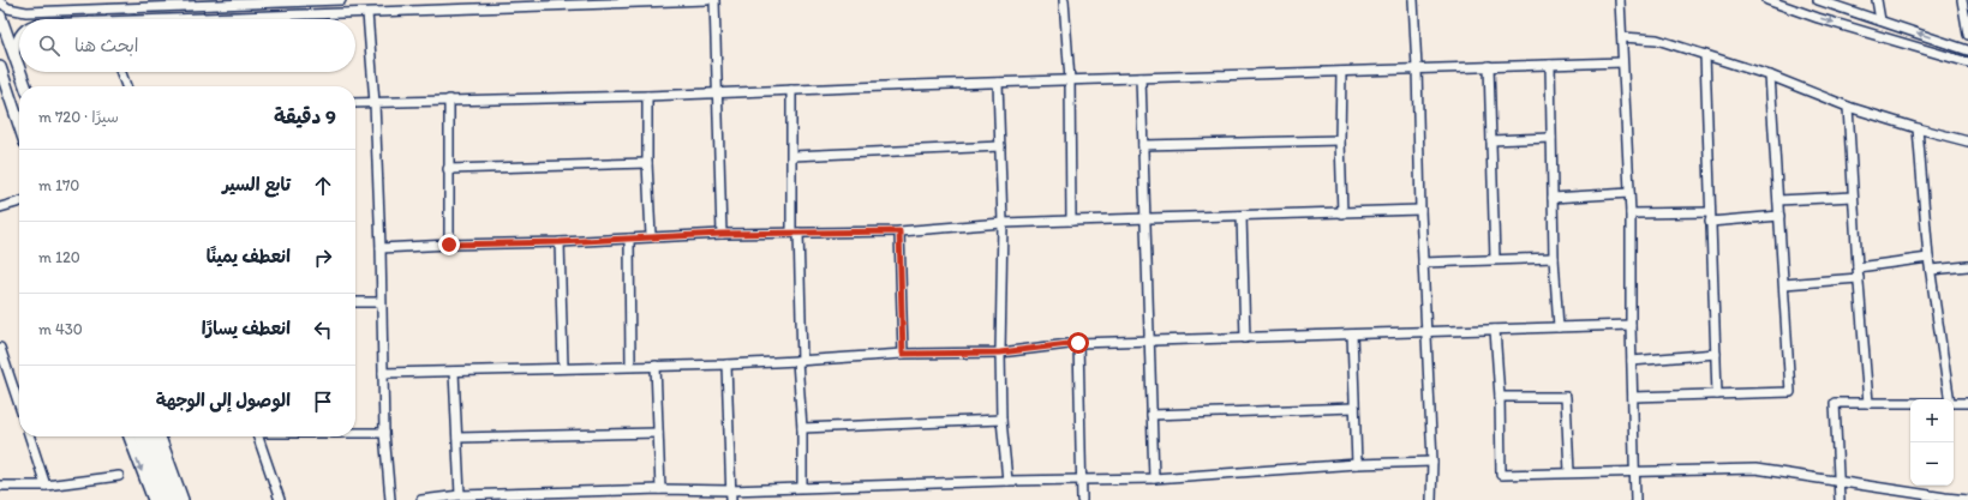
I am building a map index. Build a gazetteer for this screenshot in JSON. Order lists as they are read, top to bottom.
{
  "page": {
    "search": "ابحث هنا",
    "heading": ["9 دقيقة", "سيرًا · 720 m"],
    "list": [
      ["تابع السير", "170 m"],
      ["انعطف يمينًا", "120 m"],
      ["انعطف يسارًا", "430 m"],
      "الوصول إلى الوجهة"
    ],
    "map_buttons": ["+", "−"]
  }
}
